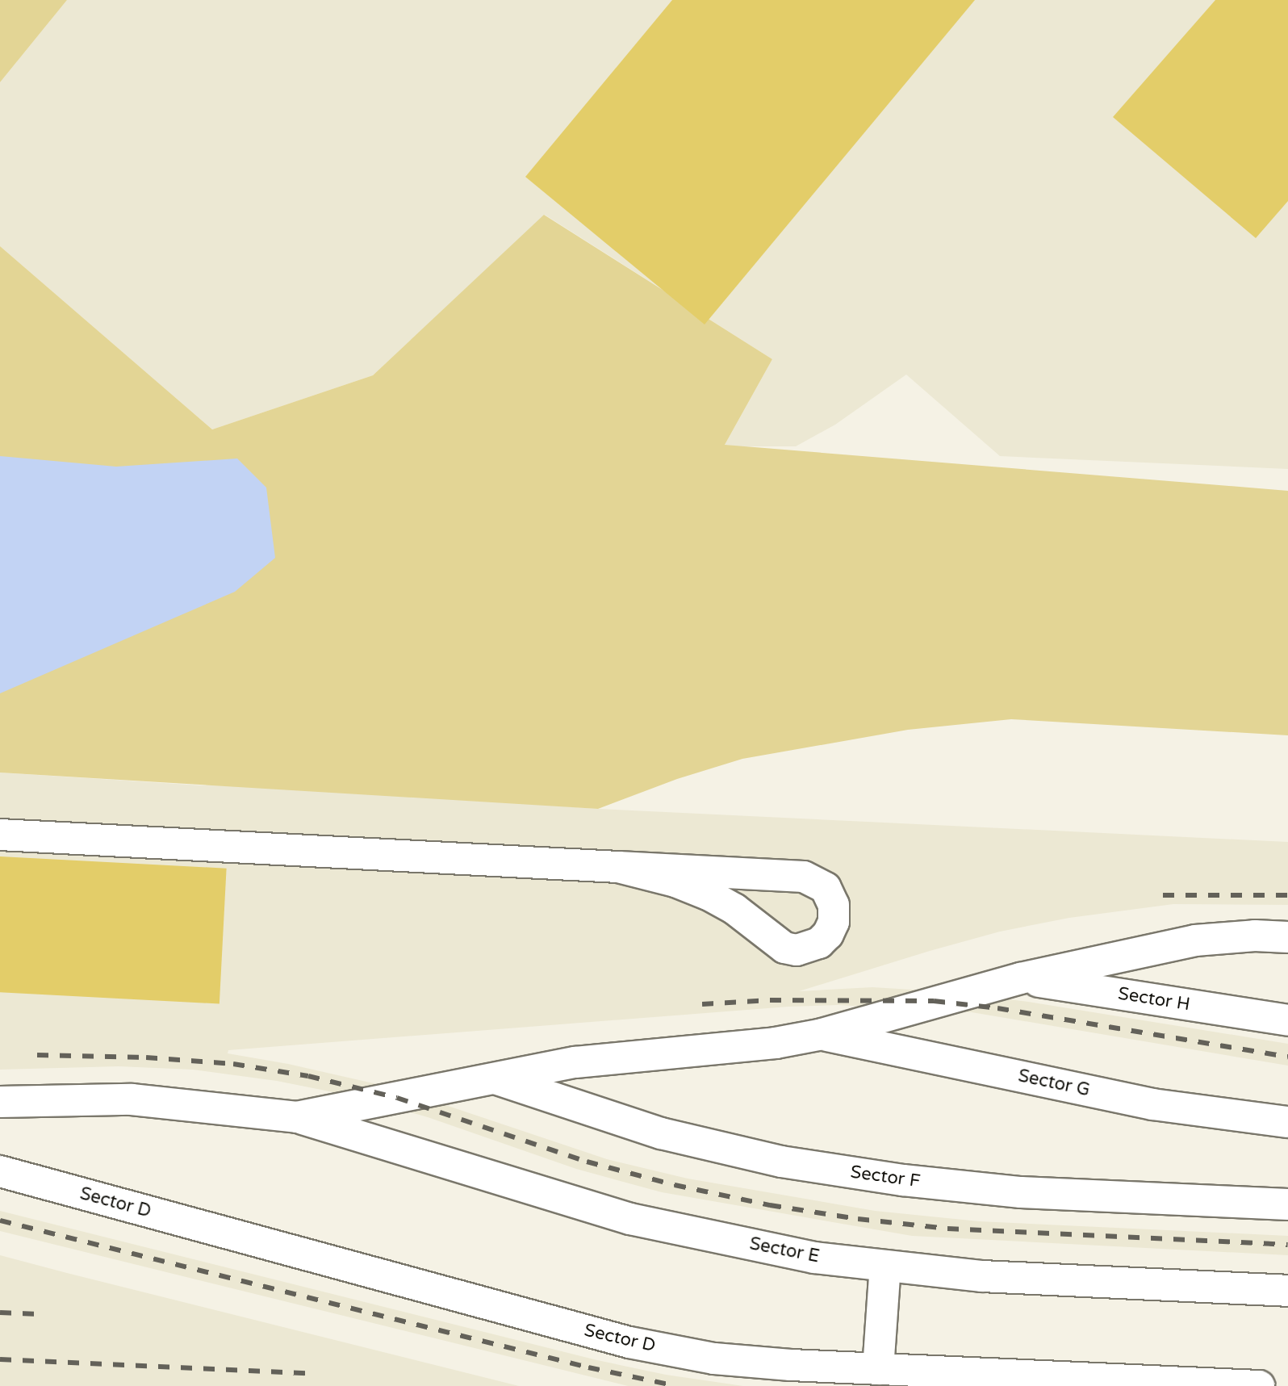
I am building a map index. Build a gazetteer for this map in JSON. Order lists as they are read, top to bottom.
{
  "streets": {
    "lane": [
      "Sector H",
      "Sector G",
      "Sector F",
      "Sector D",
      "Sector E"
    ]
  }
}
